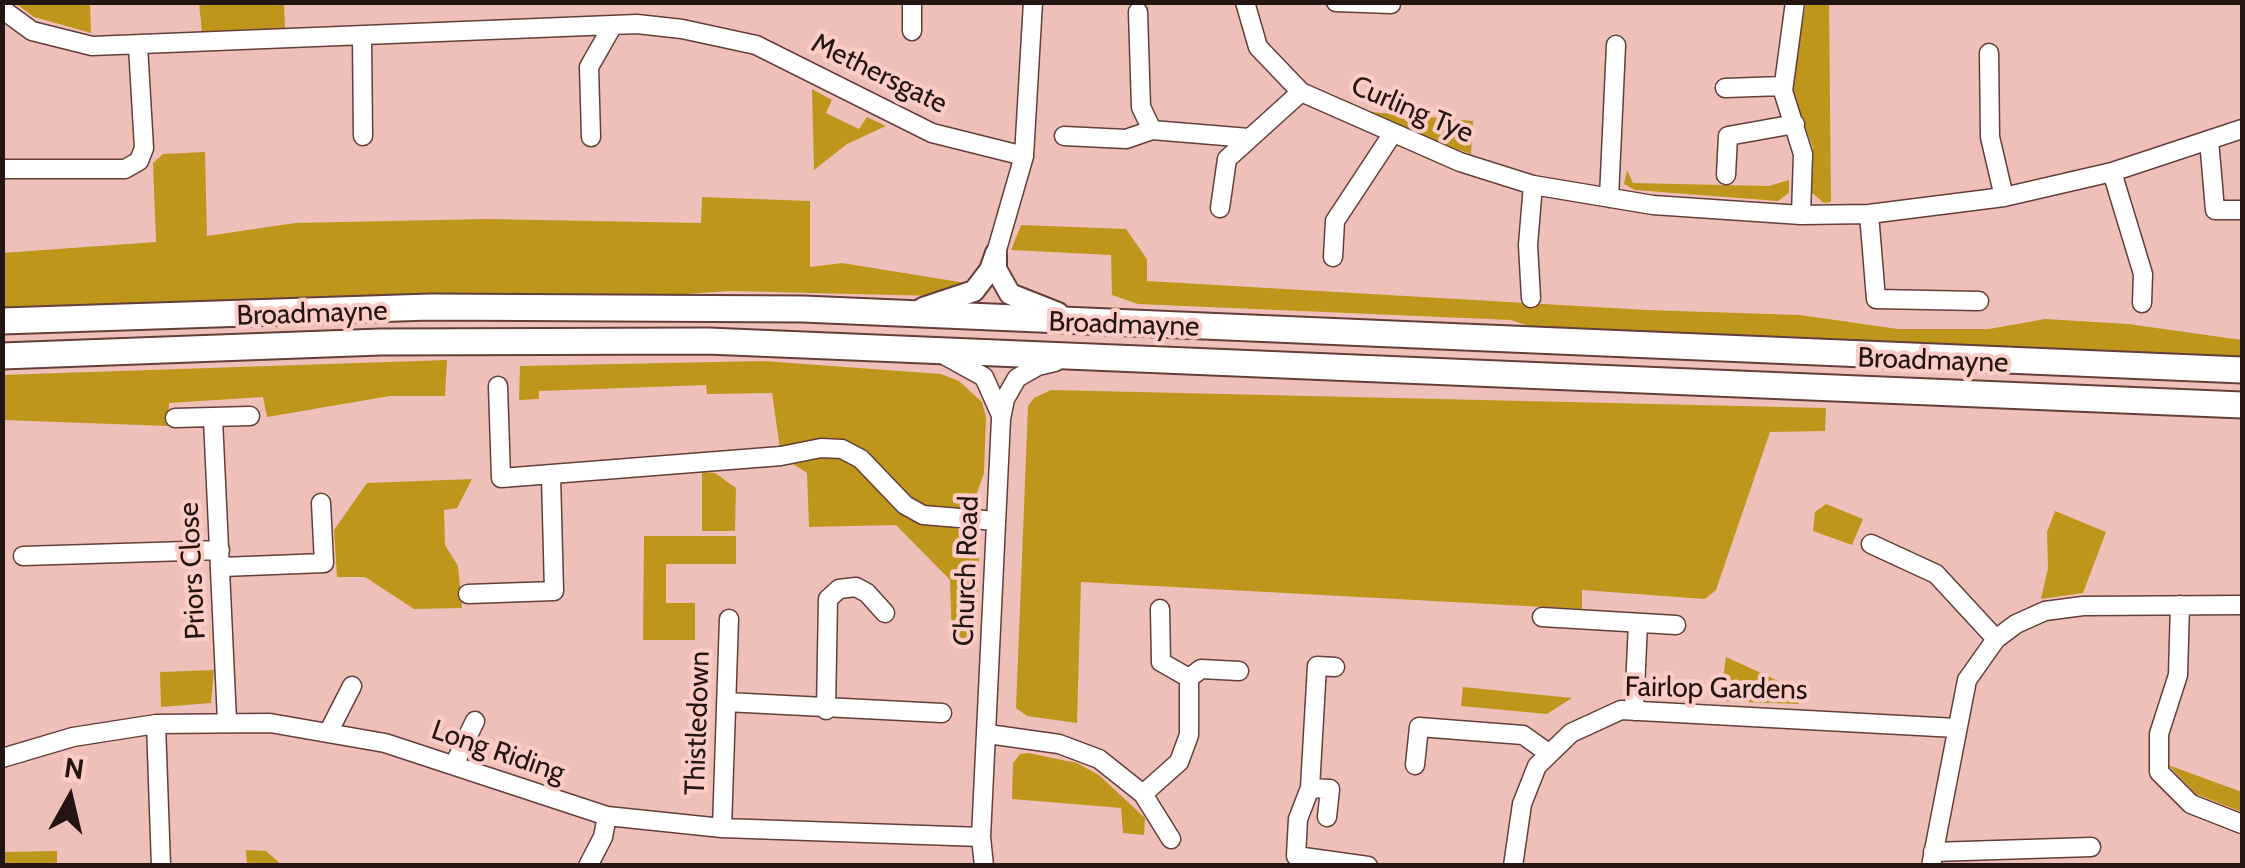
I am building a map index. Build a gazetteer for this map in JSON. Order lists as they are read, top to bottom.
{
  "streets": {
    "main road": ["Broadmayne"],
    "street": [
      "Methersgate",
      "Curling Tye",
      "Priors Close",
      "Church Road",
      "Fairlop Gardens",
      "Thistledown",
      "Long Riding"
    ]
  },
  "crossings": [
    ["Broadmayne", "Church Road"],
    ["Priors Close", "Long Riding"],
    ["Church Road", "Long Riding"],
    ["Thistledown", "Long Riding"]
  ],
  "north": "top"
}
